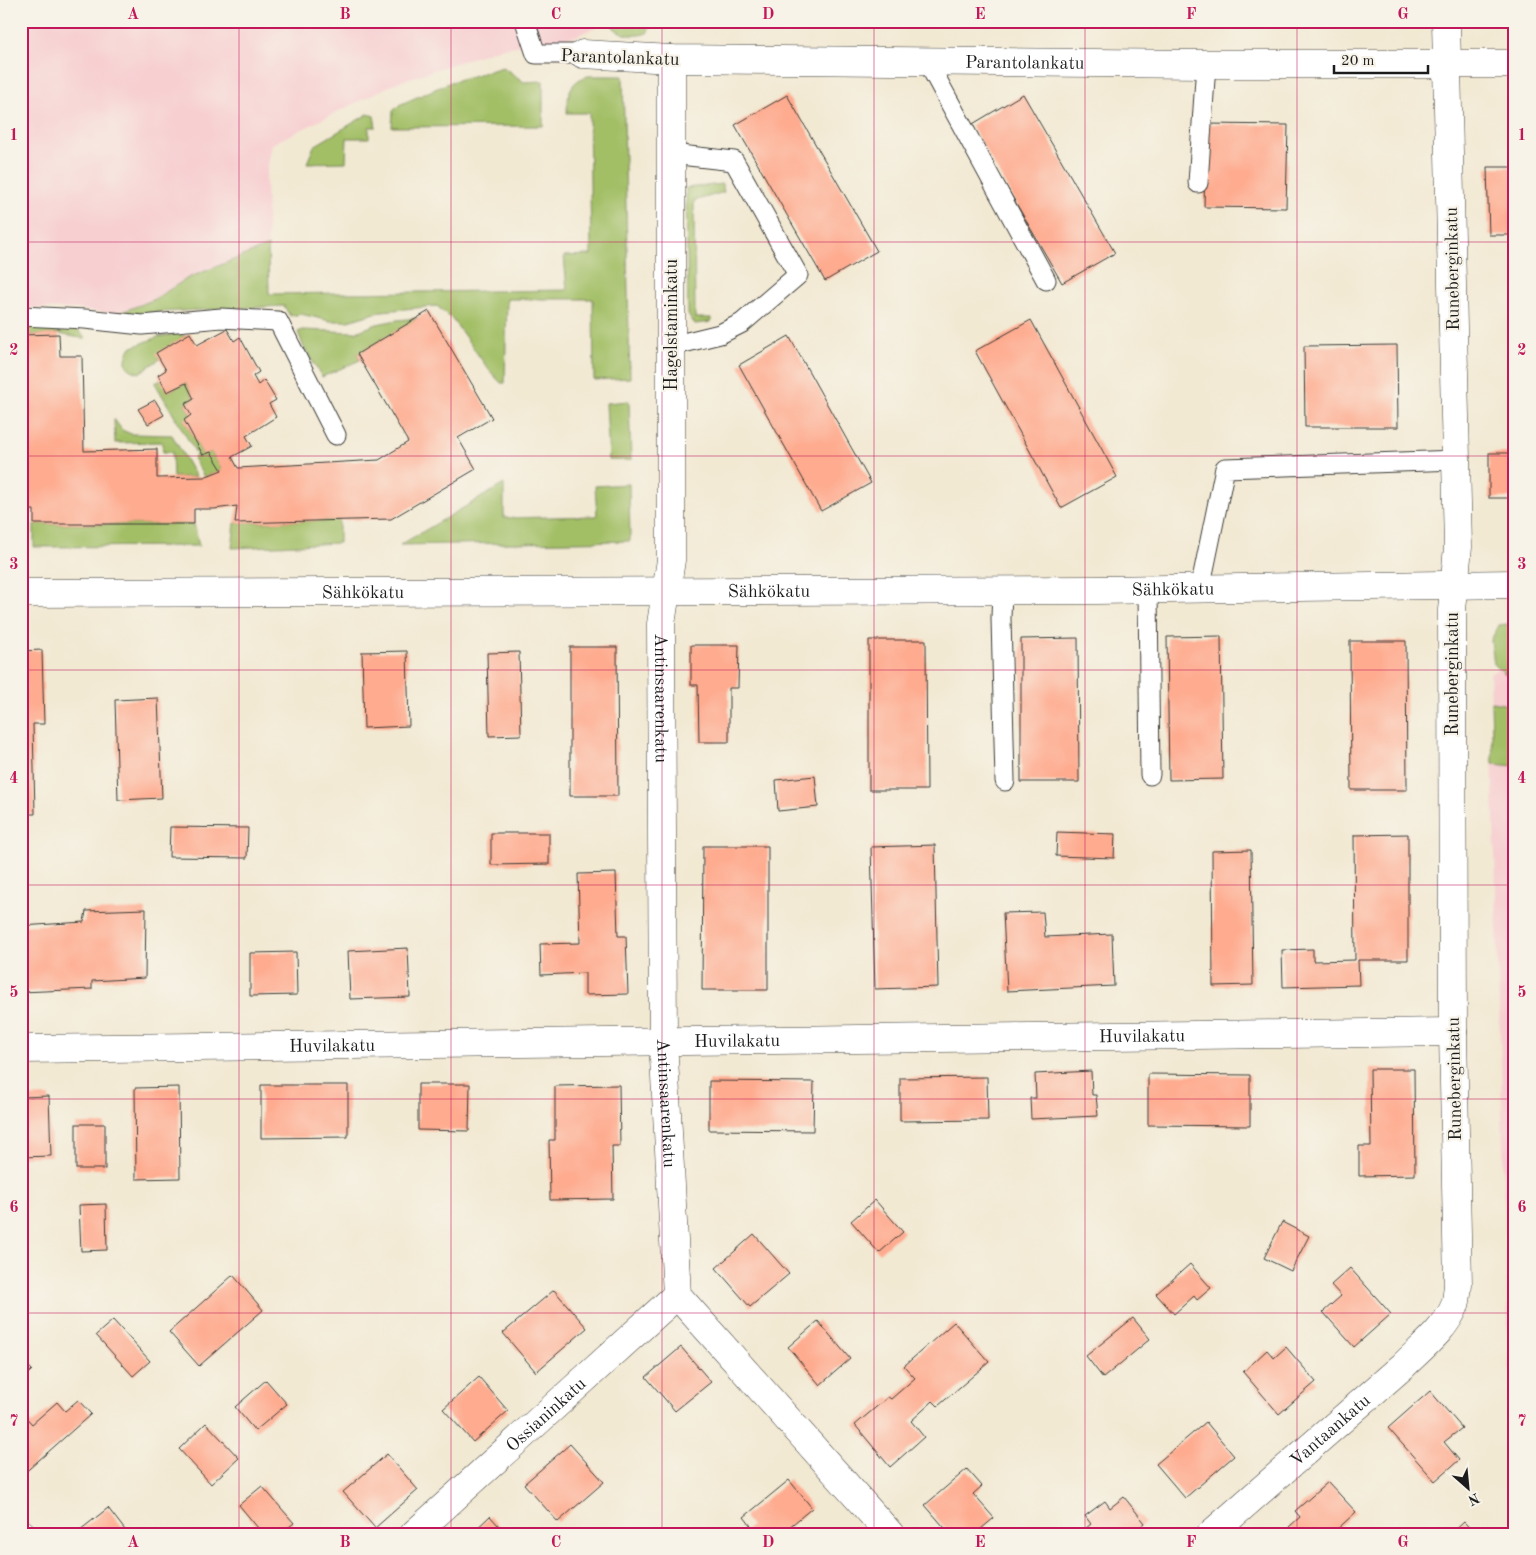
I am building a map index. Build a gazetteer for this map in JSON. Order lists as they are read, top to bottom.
{
  "streets": {
    "street": [
      "Parantolankatu",
      "Runeberginkatu",
      "Hagelstaminkatu",
      "Sähkökatu",
      "Antinsaarenkatu",
      "Huvilakatu",
      "Ossianinkatu",
      "Vantaankatu"
    ]
  },
  "crossings": [
    ["Parantolankatu", "Runeberginkatu"],
    ["Parantolankatu", "Hagelstaminkatu"],
    ["Runeberginkatu", "Sähkökatu"],
    ["Runeberginkatu", "Huvilakatu"],
    ["Runeberginkatu", "Vantaankatu"],
    ["Hagelstaminkatu", "Sähkökatu"],
    ["Hagelstaminkatu", "Antinsaarenkatu"],
    ["Sähkökatu", "Antinsaarenkatu"],
    ["Antinsaarenkatu", "Huvilakatu"],
    ["Antinsaarenkatu", "Ossianinkatu"]
  ],
  "scale_bar": "20 m",
  "north": "bottom right",
  "grid": {
    "columns": [
      "A",
      "B",
      "C",
      "D",
      "E",
      "F",
      "G"
    ],
    "rows": [
      "1",
      "2",
      "3",
      "4",
      "5",
      "6",
      "7"
    ]
  }
}
